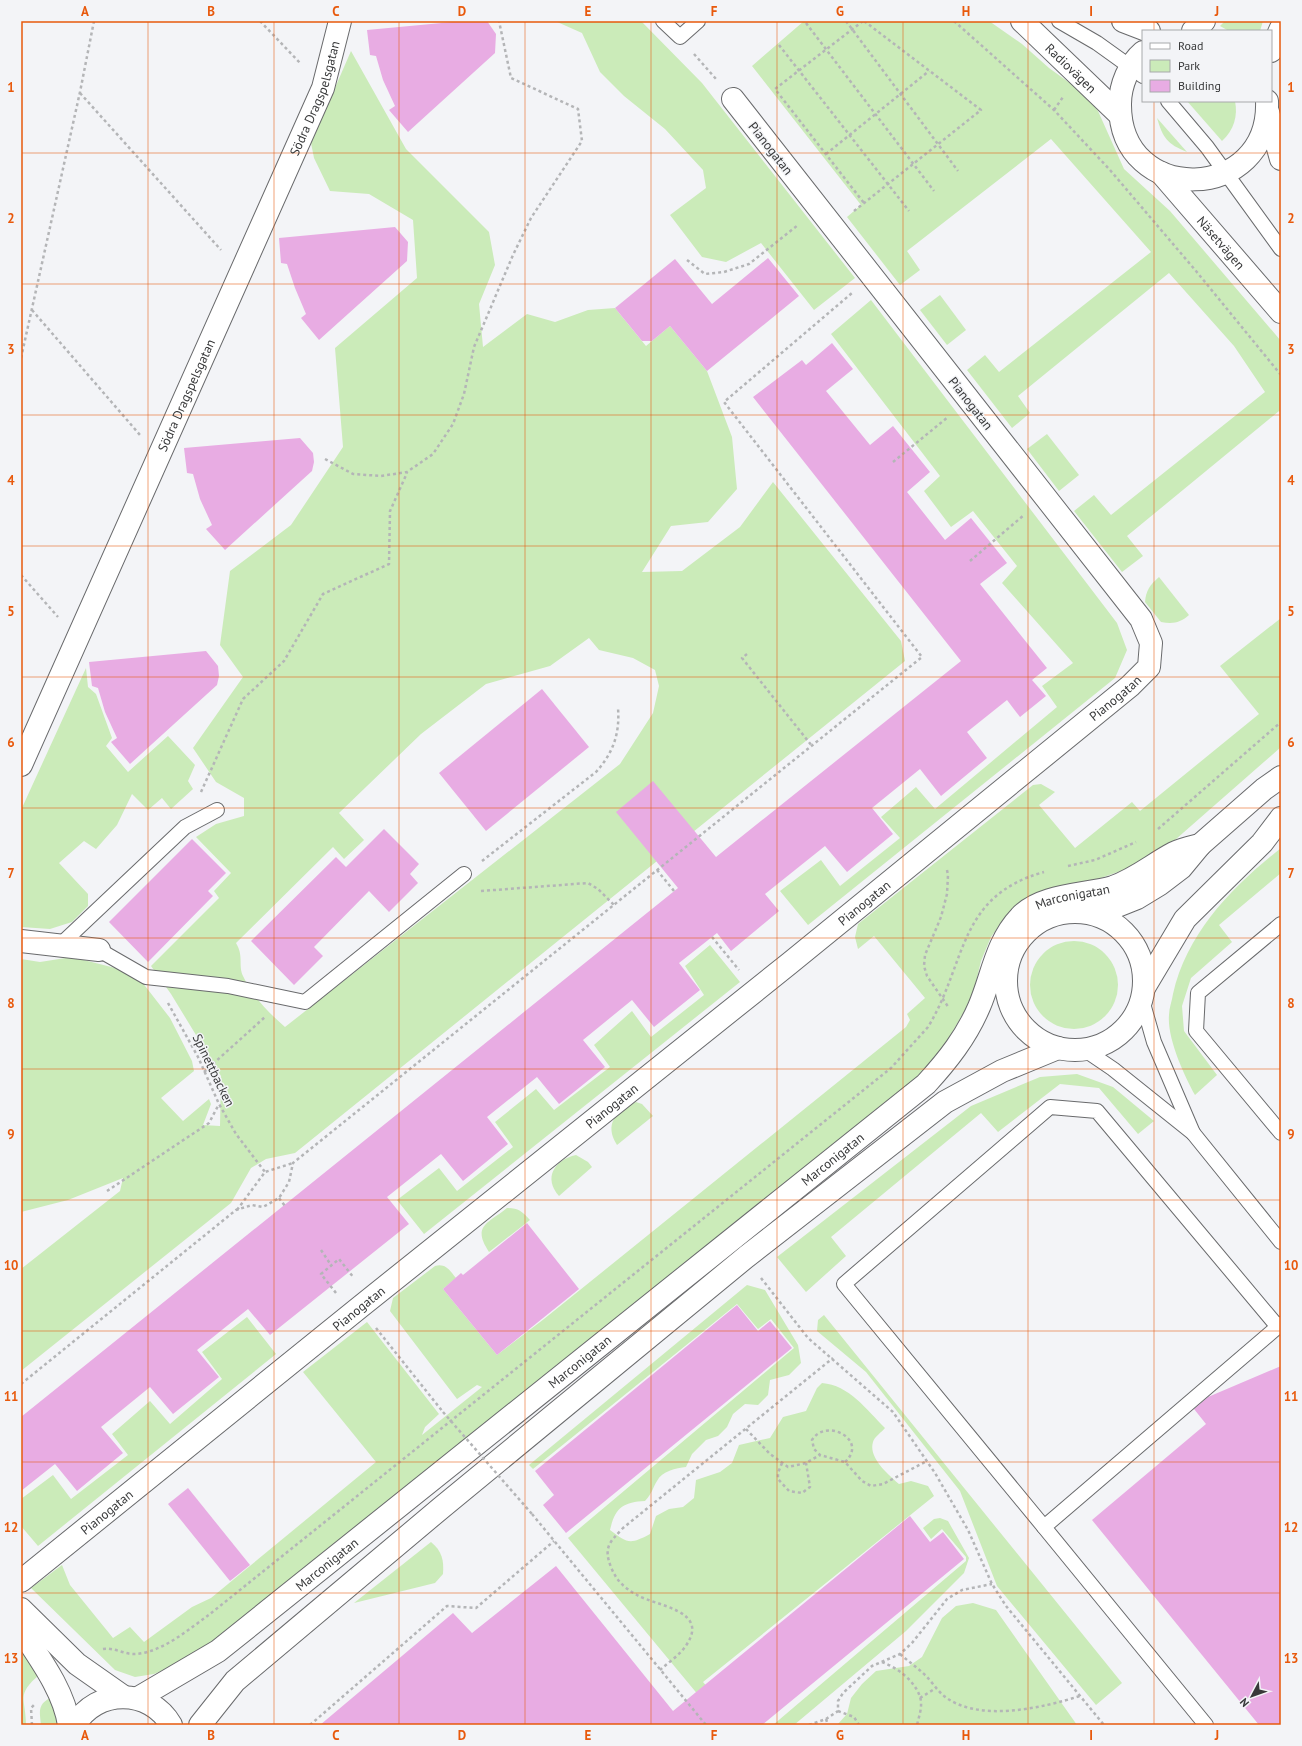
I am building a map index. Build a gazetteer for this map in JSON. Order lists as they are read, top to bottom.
{
  "streets": {
    "street": [
      "Radiovägen",
      "Södra Dragspelsgatan",
      "Pianogatan",
      "Näsetvägen",
      "Marconigatan"
    ],
    "path": ["Spinettbacken"]
  },
  "legend": ["Road", "Park", "Building"],
  "north": "bottom left",
  "grid": {
    "columns": [
      "A",
      "B",
      "C",
      "D",
      "E",
      "F",
      "G",
      "H",
      "I",
      "J"
    ],
    "rows": [
      "1",
      "2",
      "3",
      "4",
      "5",
      "6",
      "7",
      "8",
      "9",
      "10",
      "11",
      "12",
      "13"
    ]
  }
}
